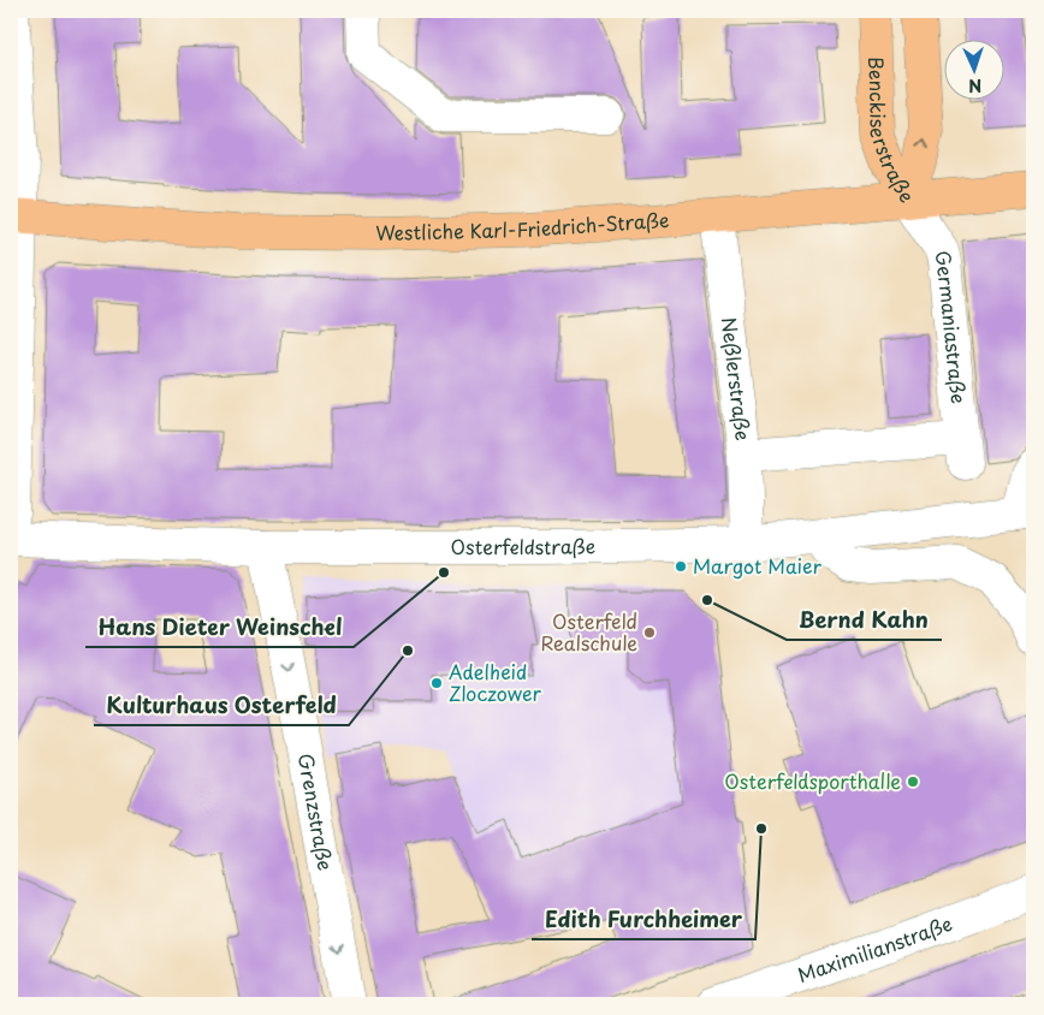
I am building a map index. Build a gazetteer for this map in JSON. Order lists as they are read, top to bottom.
{
  "streets": {
    "main road": ["Benckiserstraße", "Westliche Karl-Friedrich-Straße"],
    "street": [
      "Germaniastraße",
      "Neßlerstraße",
      "Osterfeldstraße",
      "Grenzstraße",
      "Maximilianstraße"
    ]
  },
  "crossings": [
    ["Benckiserstraße", "Westliche Karl-Friedrich-Straße"],
    ["Benckiserstraße", "Germaniastraße"],
    ["Westliche Karl-Friedrich-Straße", "Germaniastraße"],
    ["Westliche Karl-Friedrich-Straße", "Neßlerstraße"],
    ["Germaniastraße", "Neßlerstraße"],
    ["Neßlerstraße", "Osterfeldstraße"],
    ["Osterfeldstraße", "Grenzstraße"]
  ],
  "one_way": ["Grenzstraße"],
  "places": [
    "Margot Maier",
    "Hans Dieter Weinschel",
    "Bernd Kahn",
    "Osterfeld Realschule",
    "Kulturhaus Osterfeld",
    "Adelheid Zloczower",
    "Osterfeldsporthalle",
    "Edith Furchheimer"
  ],
  "north": "bottom"
}
